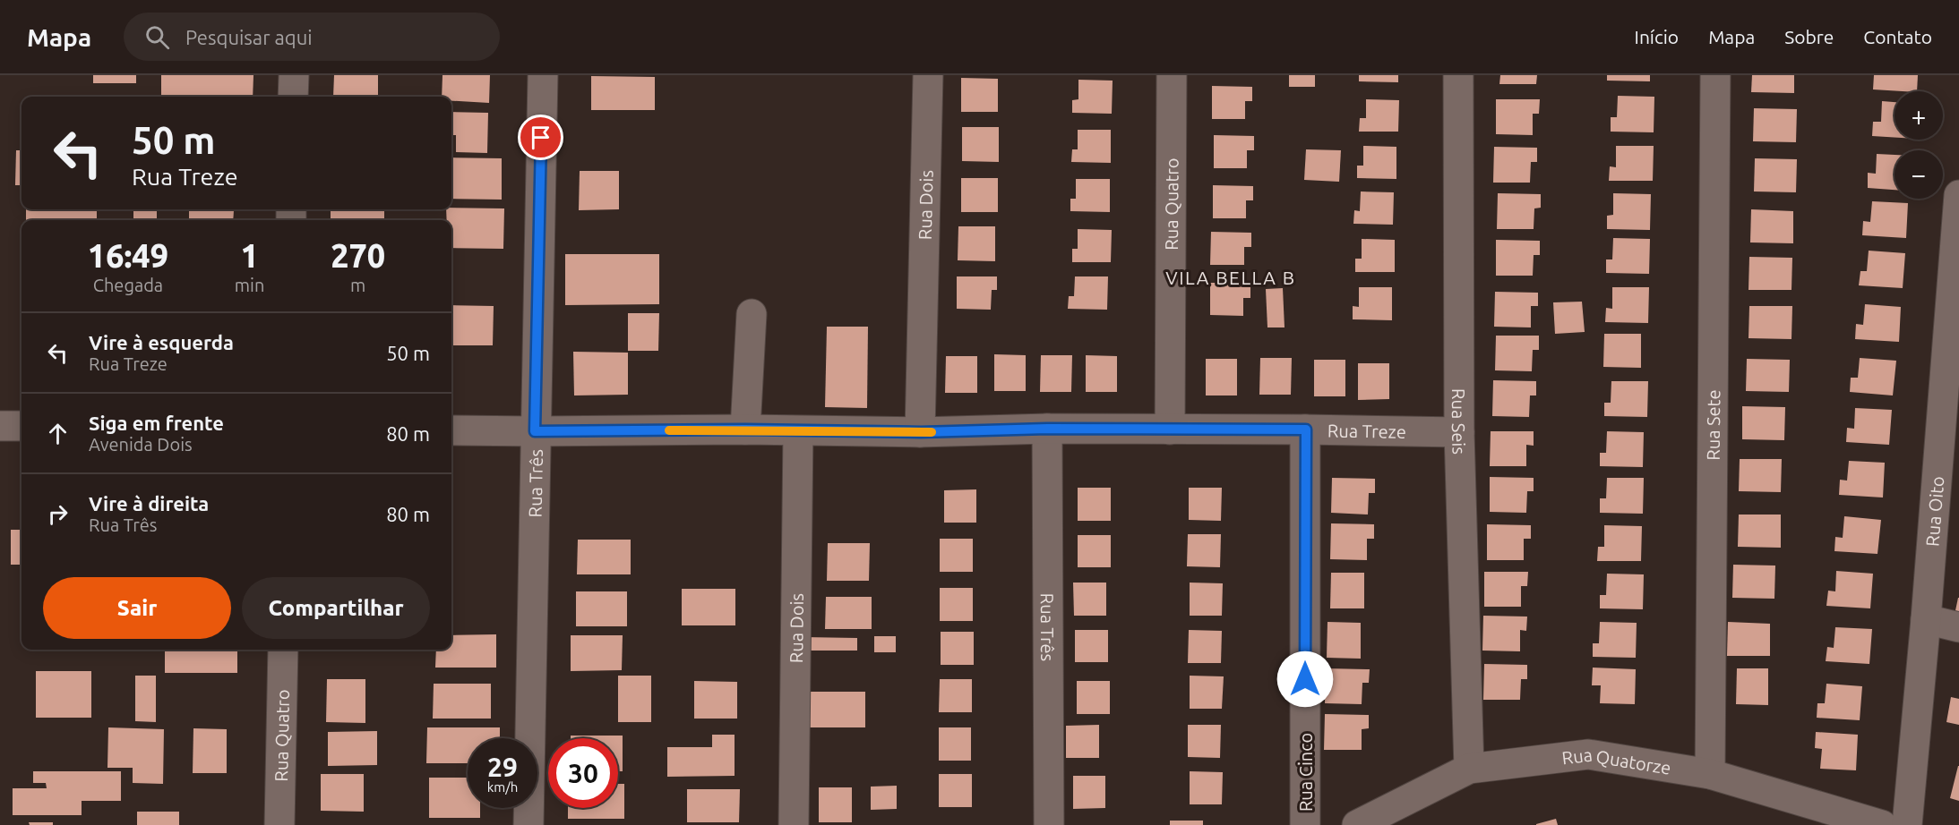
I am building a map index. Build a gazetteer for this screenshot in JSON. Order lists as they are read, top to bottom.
{
  "streets": {
    "street": [
      "Rua Quatro",
      "Rua Dois",
      "Rua Seis",
      "Rua Sete",
      "Rua Treze",
      "Rua Três",
      "Rua Oito",
      "Rua Quatorze",
      "Rua Cinco"
    ]
  },
  "crossings": [
    ["Rua Quatro", "Rua Treze"],
    ["Rua Dois", "Rua Treze"],
    ["Rua Seis", "Rua Treze"],
    ["Rua Seis", "Rua Quatorze"],
    ["Rua Sete", "Rua Quatorze"],
    ["Rua Treze", "Rua Três"],
    ["Rua Treze", "Rua Cinco"]
  ],
  "districts": ["VILA BELLA B"],
  "page": {
    "header": "Mapa",
    "search": "Pesquisar aqui",
    "nav": [
      "Início",
      "Mapa",
      "Sobre",
      "Contato"
    ],
    "map_buttons": ["+", "−"],
    "turn": ["50 m", "Rua Treze"],
    "eta": [
      "16:49",
      "Chegada",
      "1",
      "min",
      "270",
      "m"
    ],
    "list": [
      {
        "name": "Vire à esquerda",
        "note": "Rua Treze",
        "value": "50 m"
      },
      {
        "name": "Siga em frente",
        "note": "Avenida Dois",
        "value": "80 m"
      },
      {
        "name": "Vire à direita",
        "note": "Rua Três",
        "value": "80 m"
      }
    ],
    "buttons": ["Sair", "Compartilhar"],
    "speed": "29 km/h",
    "limit": "30"
  }
}
